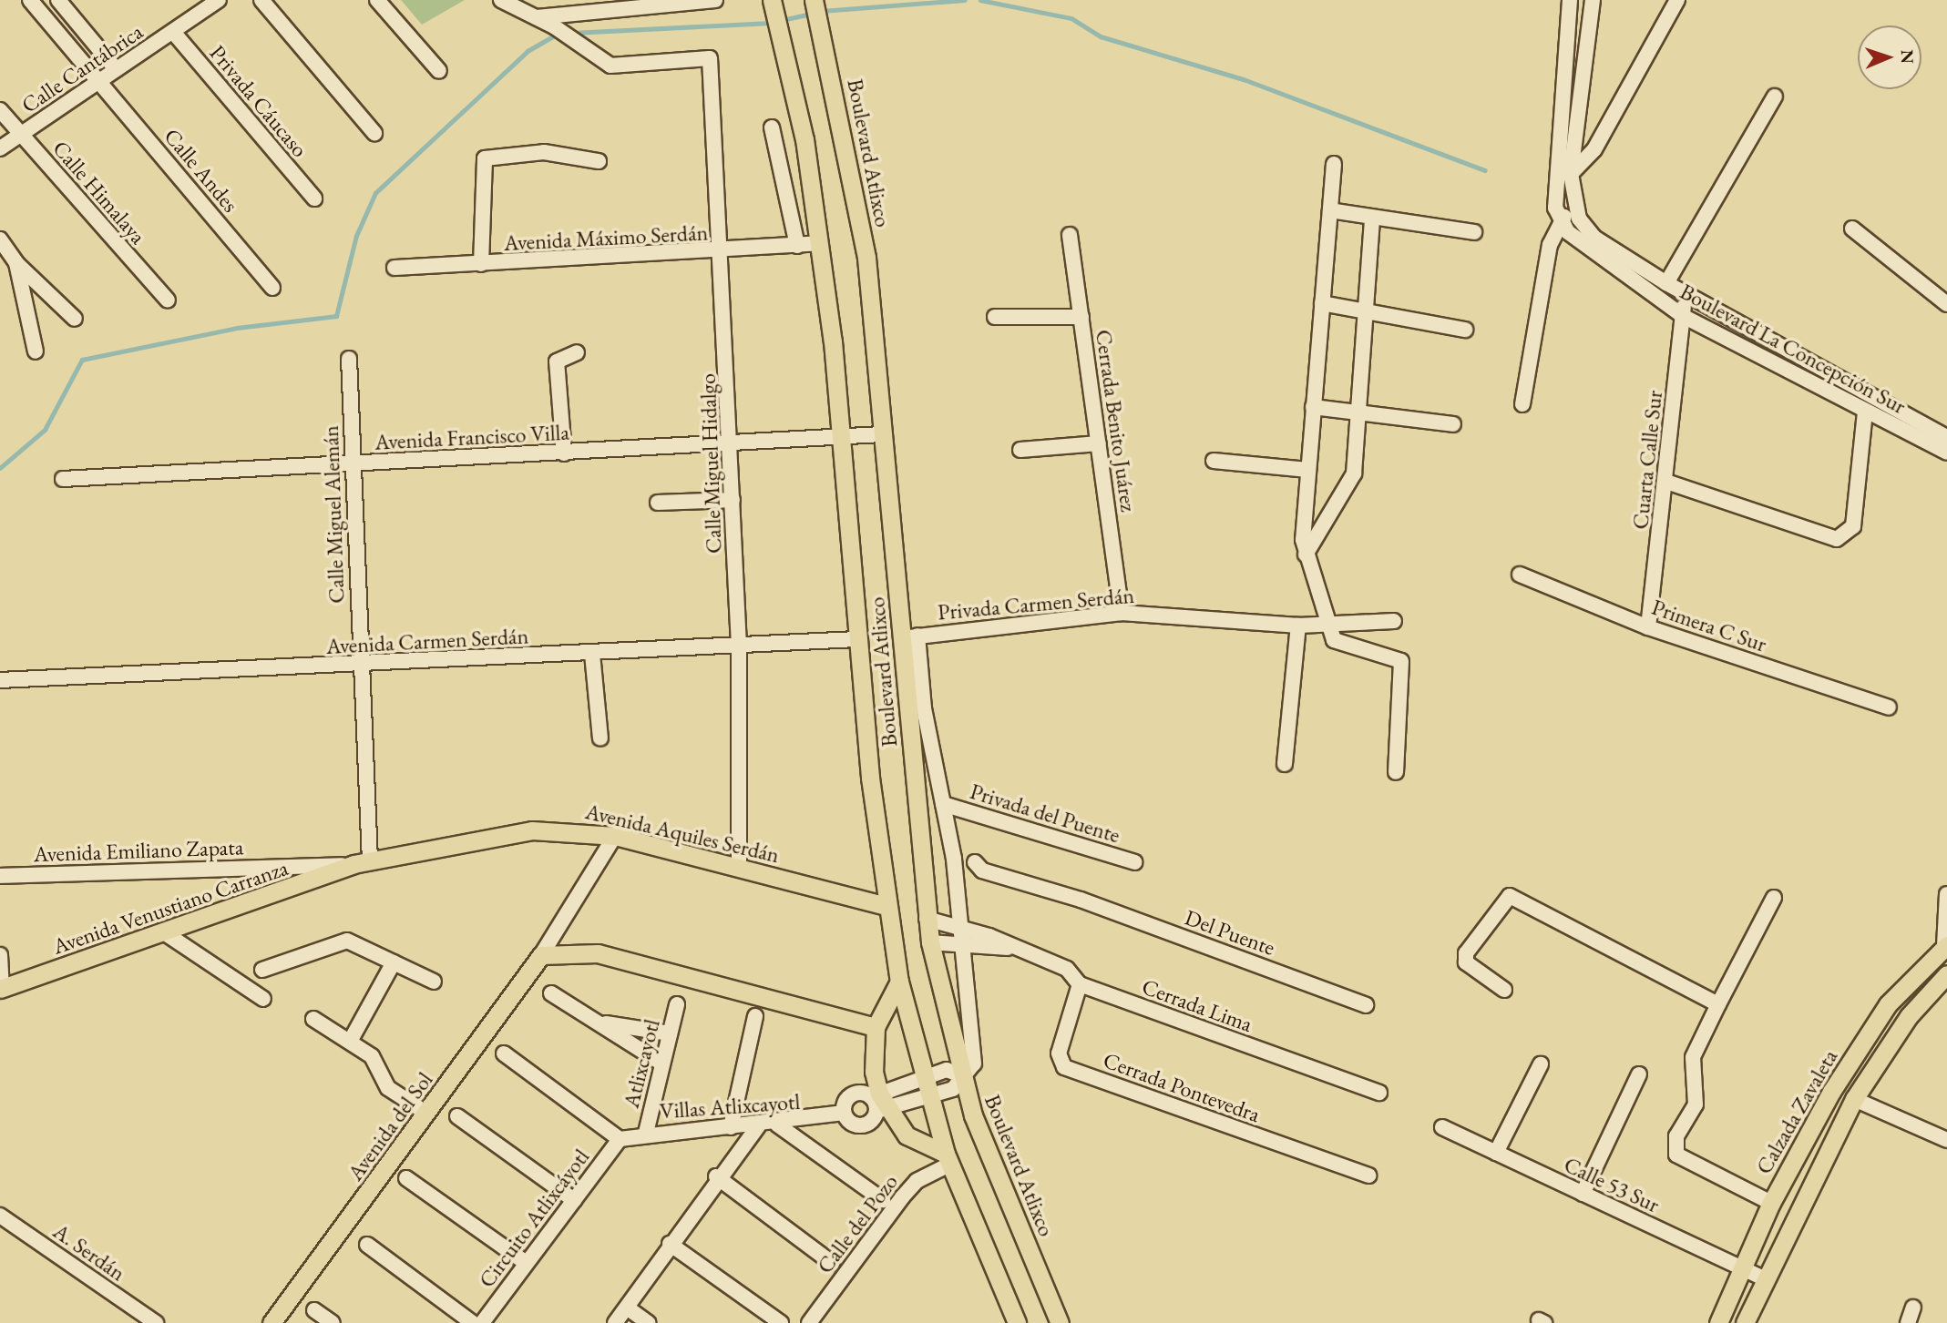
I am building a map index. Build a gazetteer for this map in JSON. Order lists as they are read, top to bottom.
{
  "streets": {
    "main road": [
      "Boulevard Atlixco",
      "Avenida Aquiles Serdán",
      "Avenida Venustiano Carranza",
      "Calzada Zavaleta",
      "Avenida del Sol"
    ],
    "street": [
      "Calle Cantábrica",
      "Privada Cáucaso",
      "Calle Andes",
      "Calle Himalaya",
      "Avenida Máximo Serdán",
      "Boulevard La Concepción Sur",
      "Cerrada Benito Juárez",
      "Avenida Francisco Villa",
      "Cuarta Calle Sur",
      "Calle Miguel Hidalgo",
      "Calle Miguel Alemán",
      "Privada Carmen Serdán",
      "Primera C Sur",
      "Avenida Carmen Serdán",
      "Privada del Puente",
      "Avenida Emiliano Zapata",
      "Del Puente",
      "Cerrada Lima",
      "Atlixcayotl",
      "Cerrada Pontevedra",
      "Villas Atlixcayotl",
      "Calle 53 Sur",
      "Circuito Atlixcáyotl",
      "Calle del Pozo",
      "A. Serdán"
    ]
  },
  "crossings": [
    ["Calle Cantábrica", "Privada Cáucaso"],
    ["Calle Cantábrica", "Calle Andes"],
    ["Calle Cantábrica", "Calle Himalaya"],
    ["Boulevard Atlixco", "Avenida Máximo Serdán"],
    ["Boulevard Atlixco", "Avenida Francisco Villa"],
    ["Boulevard Atlixco", "Privada Carmen Serdán"],
    ["Boulevard Atlixco", "Avenida Carmen Serdán"],
    ["Boulevard Atlixco", "Avenida Aquiles Serdán"],
    ["Boulevard Atlixco", "Cerrada Lima"],
    ["Boulevard Atlixco", "Calle del Pozo"],
    ["Avenida Máximo Serdán", "Calle Miguel Hidalgo"],
    ["Boulevard La Concepción Sur", "Cuarta Calle Sur"],
    ["Cerrada Benito Juárez", "Privada Carmen Serdán"],
    ["Avenida Francisco Villa", "Calle Miguel Hidalgo"],
    ["Avenida Francisco Villa", "Calle Miguel Alemán"],
    ["Cuarta Calle Sur", "Primera C Sur"],
    ["Calle Miguel Hidalgo", "Avenida Carmen Serdán"],
    ["Calle Miguel Hidalgo", "Avenida Aquiles Serdán"],
    ["Calle Miguel Alemán", "Avenida Carmen Serdán"],
    ["Calle Miguel Alemán", "Avenida Aquiles Serdán"],
    ["Calle Miguel Alemán", "Avenida Emiliano Zapata"],
    ["Calle Miguel Alemán", "Avenida Venustiano Carranza"],
    ["Avenida Aquiles Serdán", "Avenida Emiliano Zapata"],
    ["Avenida Aquiles Serdán", "Avenida Venustiano Carranza"],
    ["Avenida Aquiles Serdán", "Avenida del Sol"],
    ["Avenida Emiliano Zapata", "Avenida Venustiano Carranza"],
    ["Cerrada Lima", "Cerrada Pontevedra"],
    ["Atlixcayotl", "Villas Atlixcayotl"],
    ["Villas Atlixcayotl", "Circuito Atlixcáyotl"],
    ["Calzada Zavaleta", "Calle 53 Sur"]
  ],
  "north": "right"
}
